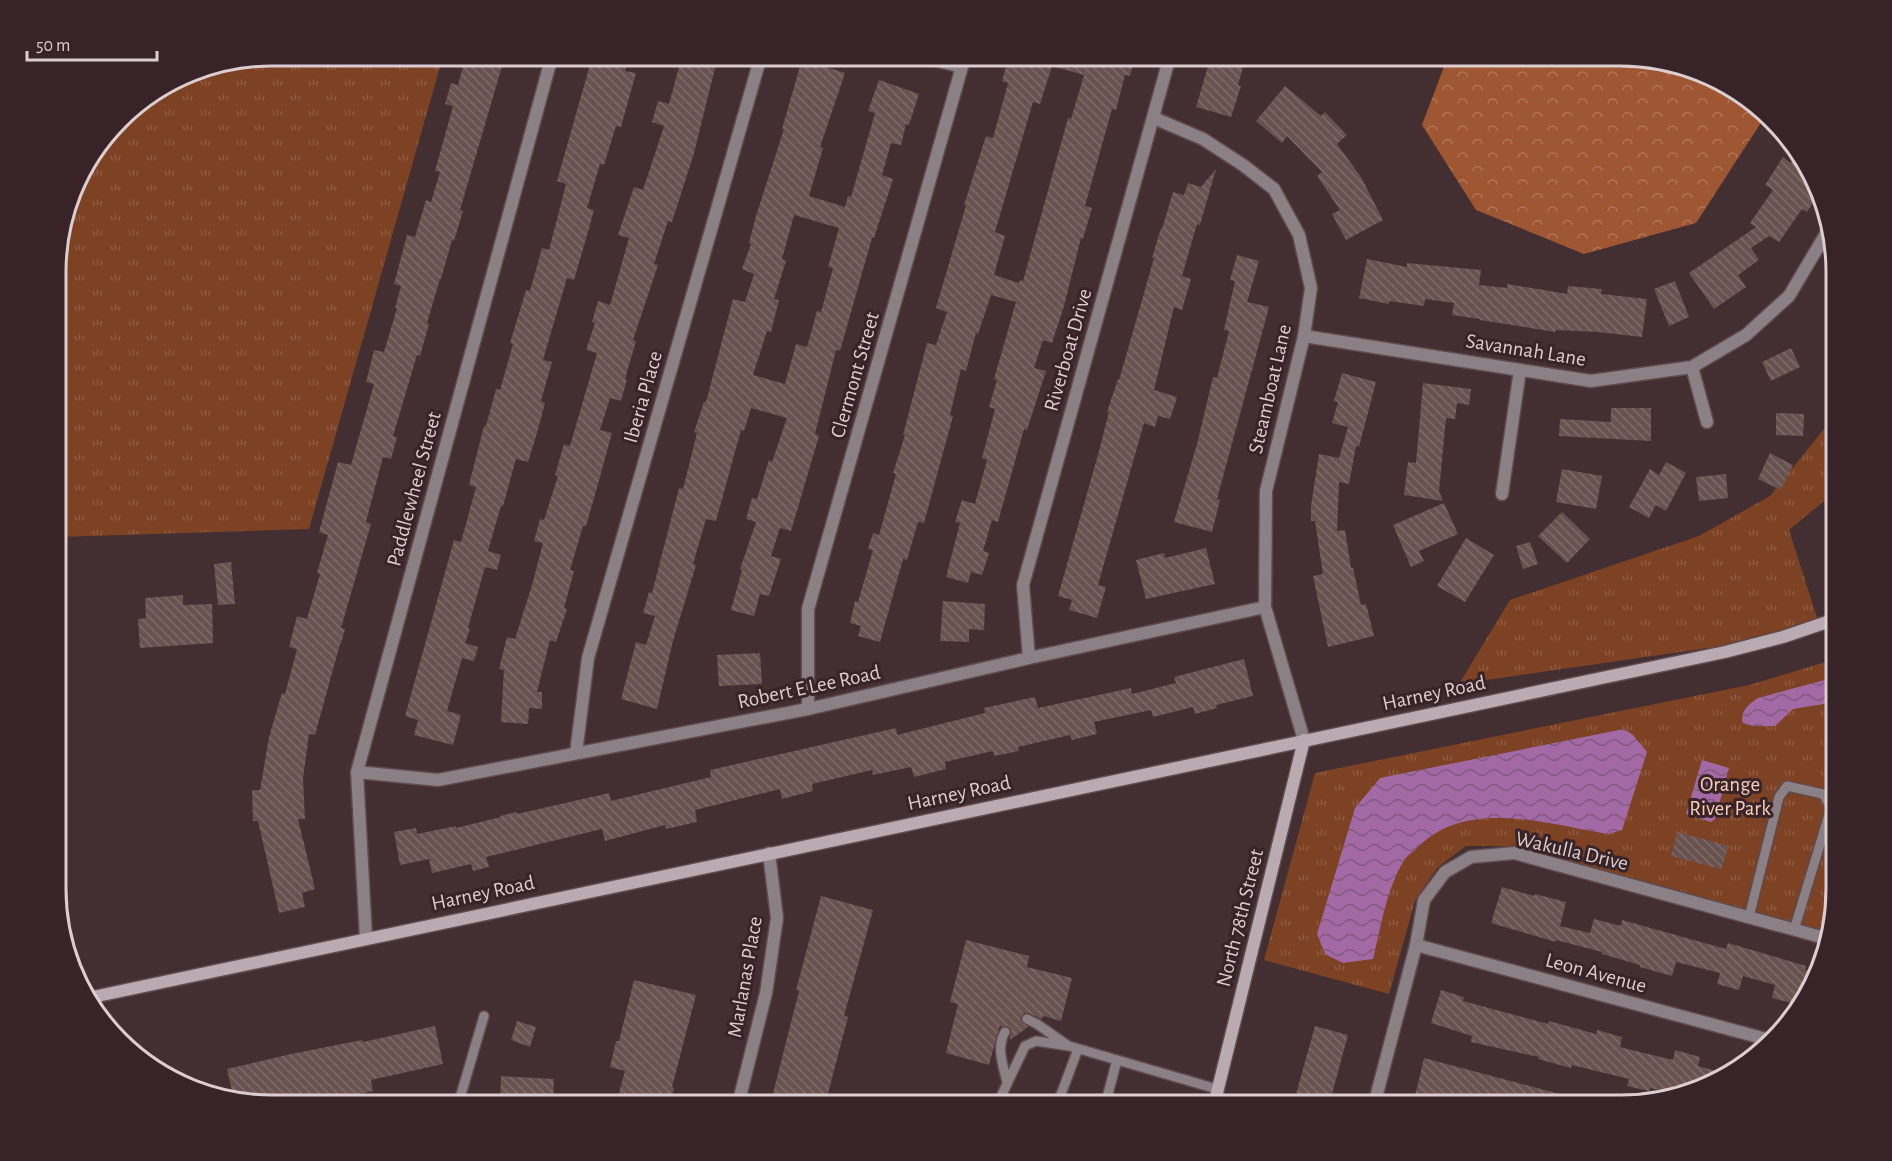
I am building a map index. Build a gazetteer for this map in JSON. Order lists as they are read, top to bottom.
{
  "streets": {
    "street": [
      "Riverboat Drive",
      "Savannah Lane",
      "Clermont Street",
      "Steamboat Lane",
      "Iberia Place",
      "Paddlewheel Street",
      "Robert E Lee Road",
      "Harney Road",
      "Wakulla Drive",
      "North 78th Street",
      "Leon Avenue",
      "Marlanas Place"
    ]
  },
  "crossings": [
    ["Riverboat Drive", "Steamboat Lane"],
    ["Riverboat Drive", "Robert E Lee Road"],
    ["Savannah Lane", "Steamboat Lane"],
    ["Clermont Street", "Robert E Lee Road"],
    ["Steamboat Lane", "Robert E Lee Road"],
    ["Steamboat Lane", "Harney Road"],
    ["Steamboat Lane", "North 78th Street"],
    ["Iberia Place", "Robert E Lee Road"],
    ["Paddlewheel Street", "Robert E Lee Road"],
    ["Paddlewheel Street", "Harney Road"],
    ["Harney Road", "North 78th Street"],
    ["Harney Road", "Marlanas Place"],
    ["Wakulla Drive", "Leon Avenue"]
  ],
  "parks": ["Orange River Park"],
  "scale_bar": "50 m"
}
